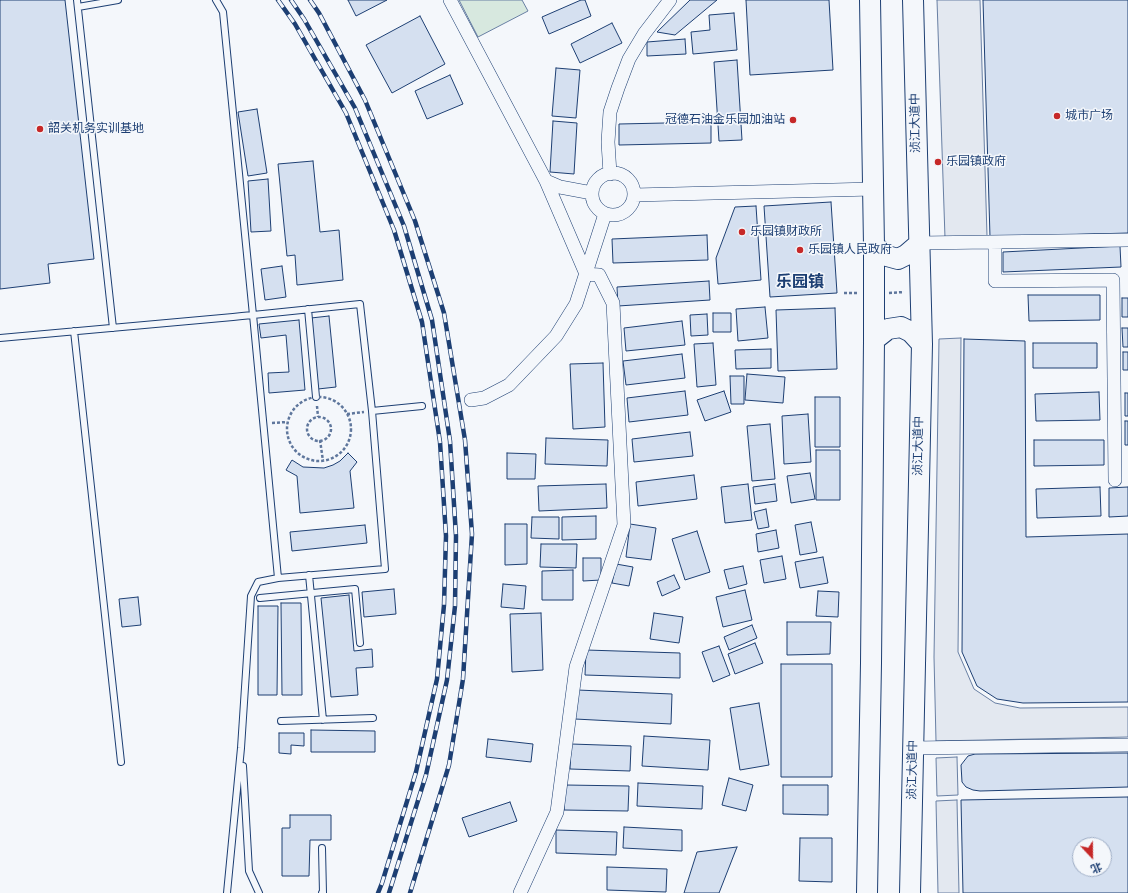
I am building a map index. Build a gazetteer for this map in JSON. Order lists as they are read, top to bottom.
{
  "streets": {
    "main road": ["浈江大道中"]
  },
  "districts": ["乐园镇"],
  "places": [
    "城市广场",
    "冠德石油金乐园加油站",
    "韶关机务实训基地",
    "乐园镇政府",
    "乐园镇财政所",
    "乐园镇人民政府"
  ],
  "north": "bottom"
}
